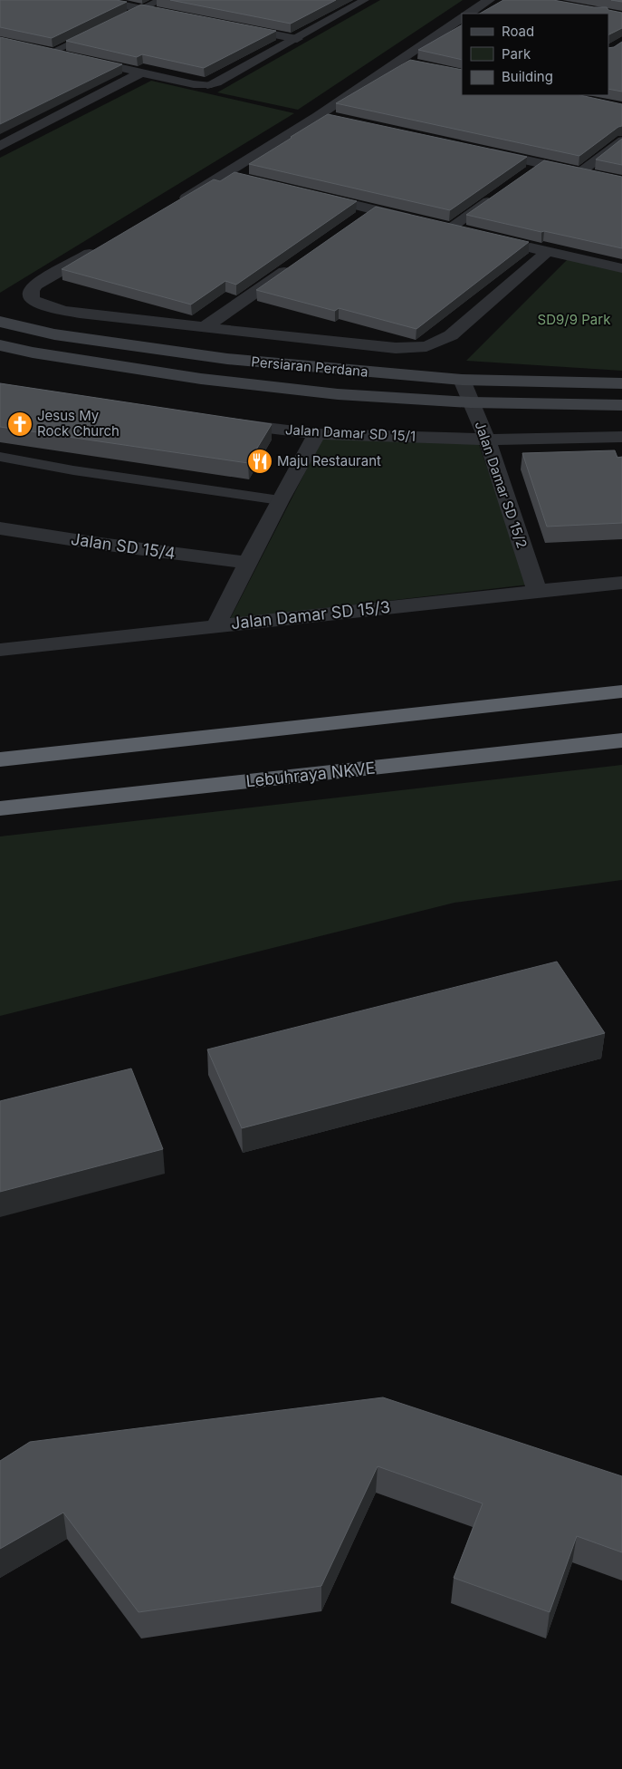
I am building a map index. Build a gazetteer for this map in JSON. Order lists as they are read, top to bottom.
{
  "streets": {
    "highway": ["Lebuhraya NKVE"],
    "main road": ["Persiaran Perdana"],
    "street": [
      "Jalan Damar SD 15/1",
      "Jalan Damar SD 15/2",
      "Jalan SD 15/4",
      "Jalan Damar SD 15/3"
    ]
  },
  "crossings": [
    ["Persiaran Perdana", "Jalan Damar SD 15/2"],
    ["Jalan Damar SD 15/1", "Jalan Damar SD 15/2"],
    ["Jalan Damar SD 15/2", "Jalan Damar SD 15/3"]
  ],
  "parks": ["SD9/9 Park"],
  "places": {
    "church": ["Jesus My Rock Church"],
    "restaurant": ["Maju Restaurant"]
  },
  "legend": ["Road", "Park", "Building"]
}
